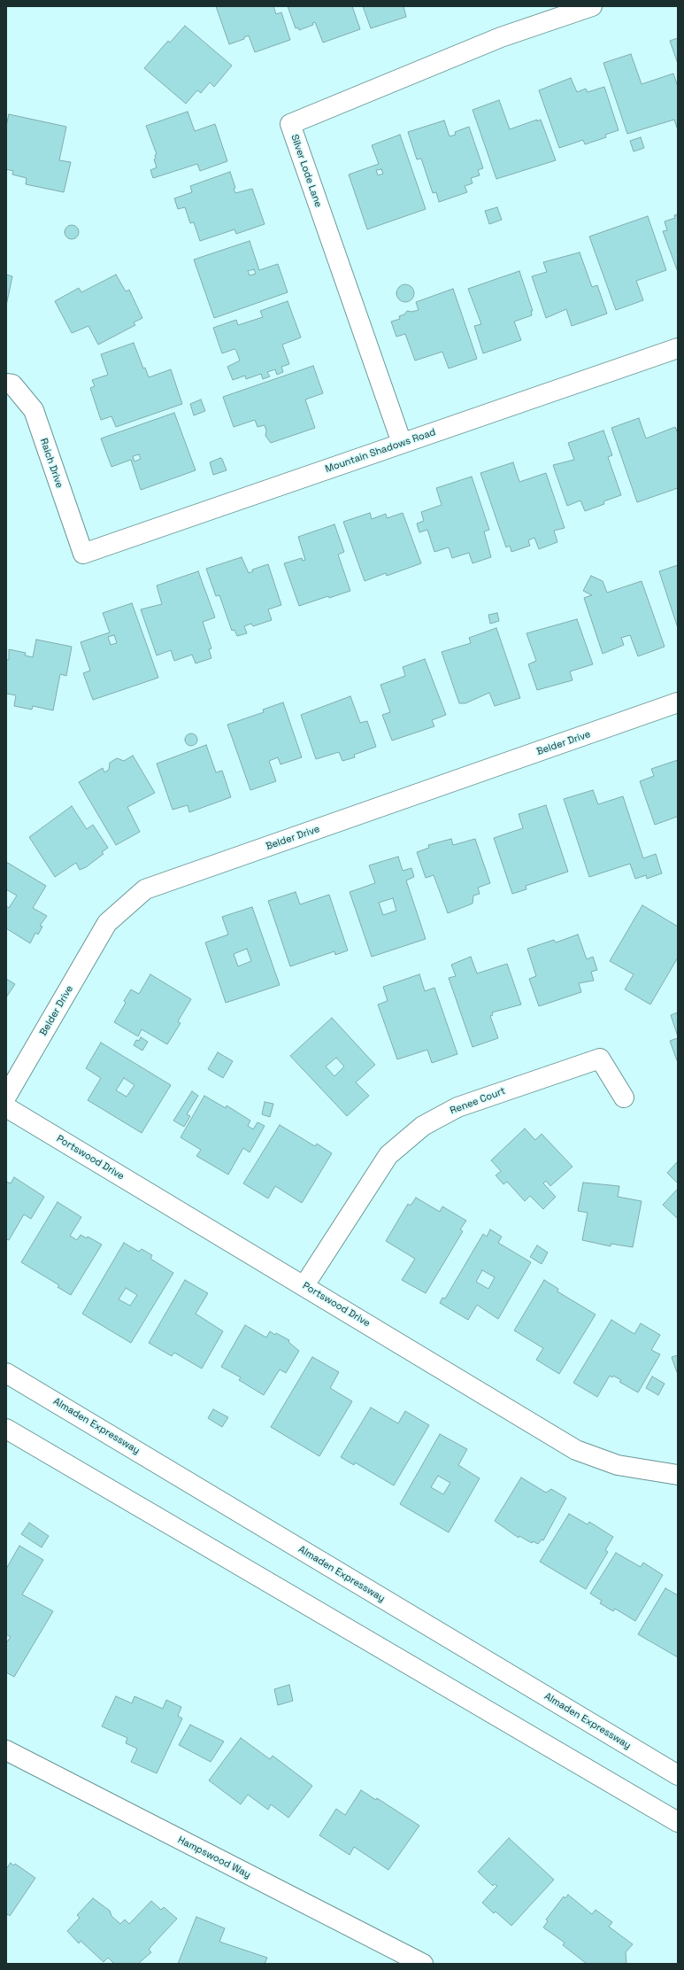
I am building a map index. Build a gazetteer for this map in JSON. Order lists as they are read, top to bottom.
{
  "streets": {
    "street": [
      "Silver Lode Lane",
      "Mountain Shadows Road",
      "Raich Drive",
      "Belder Drive",
      "Renee Court",
      "Portswood Drive",
      "Almaden Expressway",
      "Hampswood Way"
    ]
  },
  "crossings": [
    ["Silver Lode Lane", "Mountain Shadows Road"],
    ["Mountain Shadows Road", "Raich Drive"],
    ["Renee Court", "Portswood Drive"]
  ]
}
